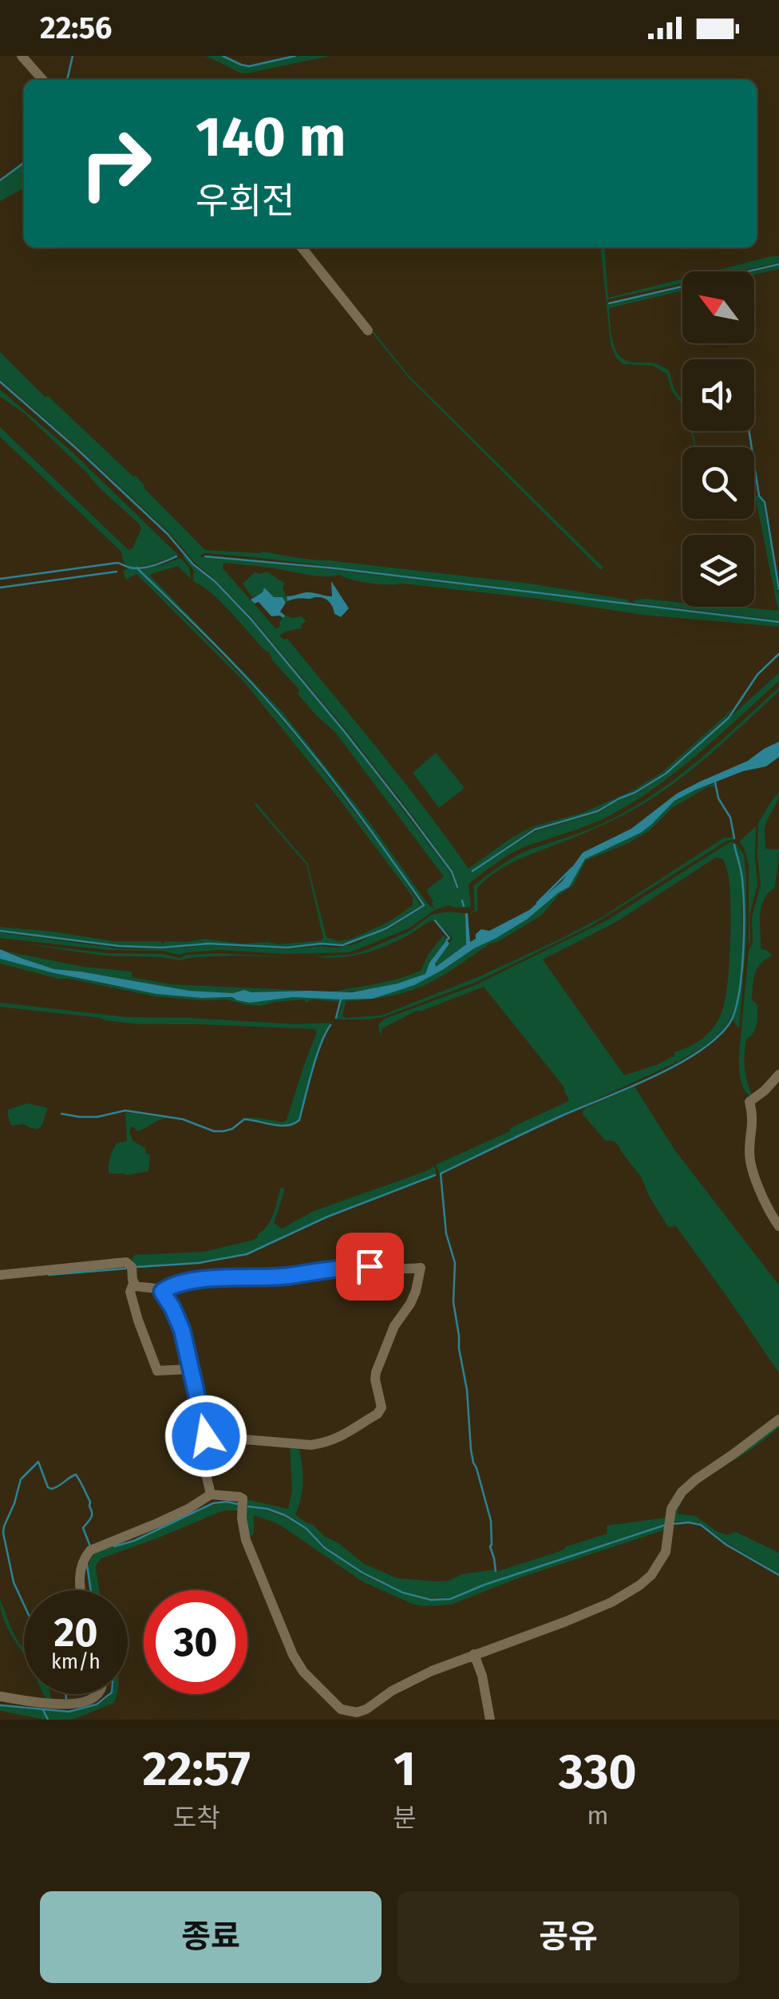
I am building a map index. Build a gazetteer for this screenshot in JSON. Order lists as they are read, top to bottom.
{
  "north": "top left",
  "page": {
    "status": "22:56",
    "turn": ["140 m", "우회전"],
    "speed": "20 km/h",
    "limit": "30",
    "eta": [
      "22:57",
      "도착",
      "1",
      "분",
      "330",
      "m"
    ],
    "buttons": ["종료", "공유"]
  }
}
